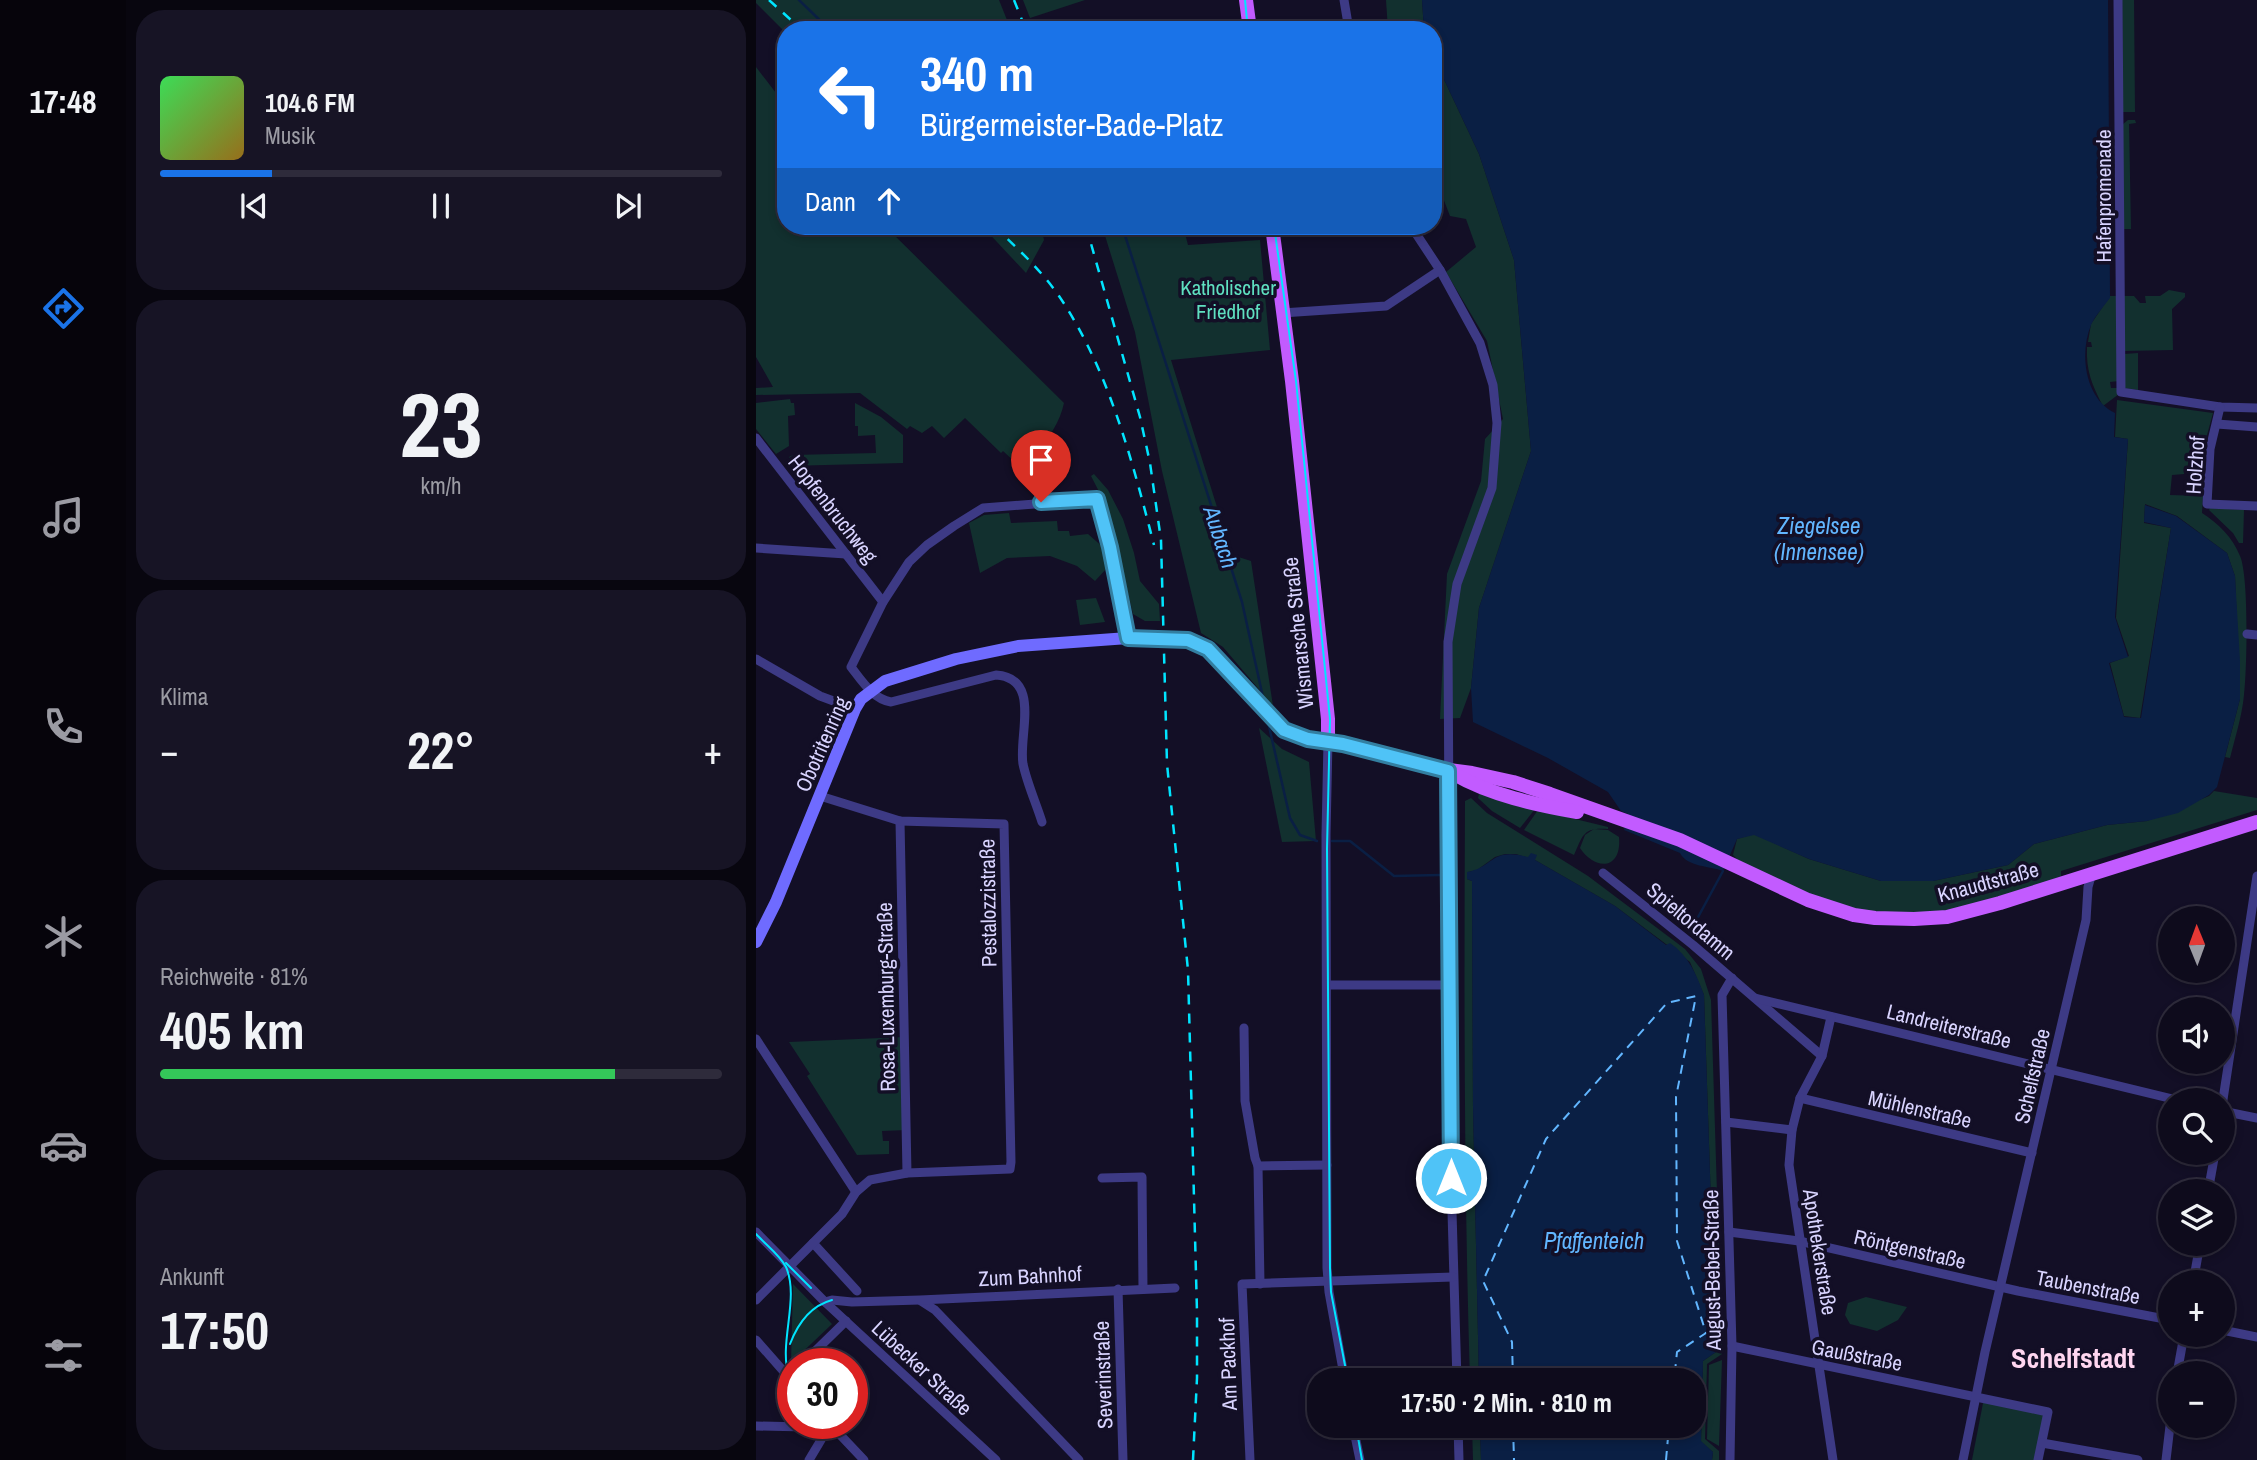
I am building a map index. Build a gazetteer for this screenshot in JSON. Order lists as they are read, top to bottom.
{
  "streets": {
    "main road": ["Wismarsche Straße", "Knaudtstraße"],
    "street": [
      "Hafenpromenade",
      "Holzhof",
      "Hopfenbruchweg",
      "Obotritenring",
      "Pestalozzistraße",
      "Spieltordamm",
      "Rosa-Luxemburg-Straße",
      "Landreiterstraße",
      "Schelfstraße",
      "Mühlenstraße",
      "Röntgenstraße",
      "Apothekerstraße",
      "August-Bebel-Straße",
      "Zum Bahnhof",
      "Taubenstraße",
      "Gaußstraße",
      "Am Packhof",
      "Lübecker Straße",
      "Severinstraße"
    ]
  },
  "crossings": [
    ["Hafenpromenade", "Holzhof"],
    ["Wismarsche Straße", "Obotritenring"],
    ["Wismarsche Straße", "Knaudtstraße"],
    ["Obotritenring", "Knaudtstraße"],
    ["Obotritenring", "Pestalozzistraße"],
    ["Knaudtstraße", "Schelfstraße"],
    ["Pestalozzistraße", "Rosa-Luxemburg-Straße"],
    ["Spieltordamm", "Landreiterstraße"],
    ["Spieltordamm", "Apothekerstraße"],
    ["Spieltordamm", "August-Bebel-Straße"],
    ["Landreiterstraße", "Schelfstraße"],
    ["Landreiterstraße", "Apothekerstraße"],
    ["Schelfstraße", "Mühlenstraße"],
    ["Schelfstraße", "Röntgenstraße"],
    ["Schelfstraße", "Taubenstraße"],
    ["Schelfstraße", "Gaußstraße"],
    ["Mühlenstraße", "Apothekerstraße"],
    ["Röntgenstraße", "Apothekerstraße"],
    ["Röntgenstraße", "August-Bebel-Straße"],
    ["Röntgenstraße", "Taubenstraße"],
    ["Apothekerstraße", "Gaußstraße"],
    ["August-Bebel-Straße", "Gaußstraße"],
    ["Zum Bahnhof", "Lübecker Straße"],
    ["Zum Bahnhof", "Severinstraße"]
  ],
  "districts": ["Schelfstadt"],
  "water": ["Ziegelsee (Innensee)", "Aubach", "Pfaffenteich"],
  "parks": ["Katholischer Friedhof"],
  "north": "top",
  "page": {
    "tabs": "17:48",
    "turn": ["340 m", "Bürgermeister-Bade-Platz"],
    "song": ["104.6 FM", "Musik"],
    "then": "Dann",
    "tile": [
      ["23", "km/h"],
      "Klima",
      ["Reichweite · 81%", "405 km"],
      ["Ankunft", "17:50"]
    ],
    "heat": ["−", "22°", "+"],
    "map_buttons": ["+", "−"],
    "limit": "30",
    "trip": "17:50 · 2 Min. · 810 m"
  }
}
